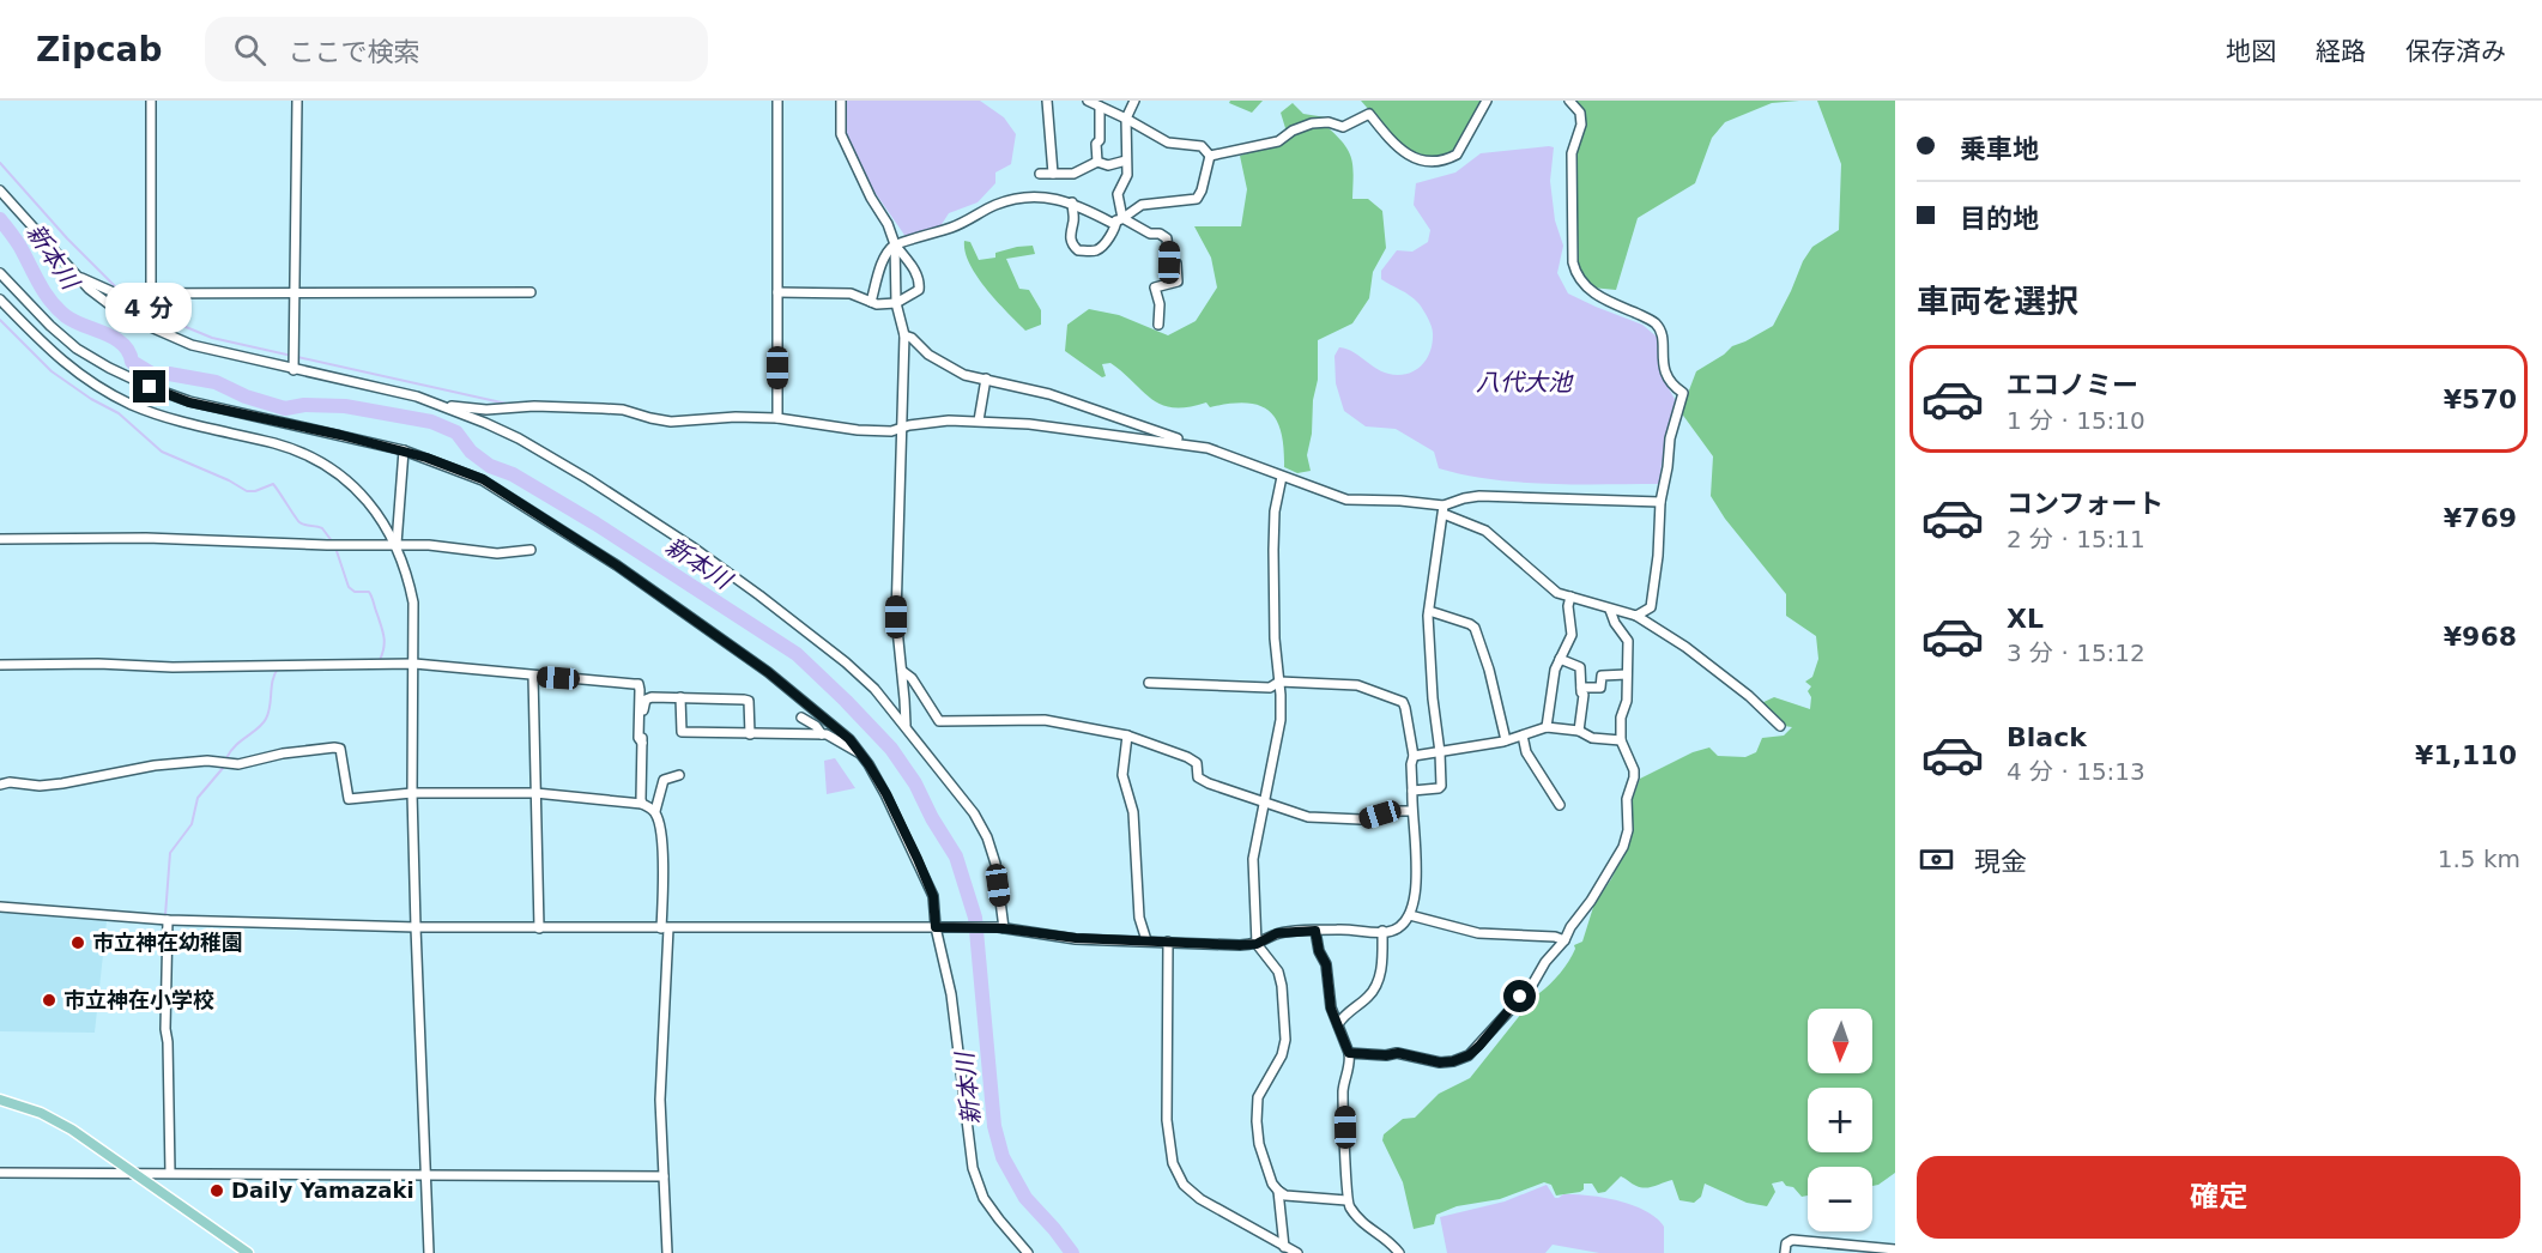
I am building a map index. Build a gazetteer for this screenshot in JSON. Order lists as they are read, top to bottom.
{
  "water": ["新本川", "八代大池"],
  "places": ["市立神在幼稚園", "市立神在小学校", "Daily Yamazaki"],
  "north": "bottom",
  "page": {
    "header": "Zipcab",
    "search": "ここで検索",
    "nav": ["地図", "経路", "保存済み"],
    "banner": ["乗車地", "目的地"],
    "heading": "車両を選択",
    "bubble": "4 分",
    "list": [
      {
        "name": "エコノミー",
        "note": "1 分 · 15:10",
        "value": "¥570"
      },
      {
        "name": "コンフォート",
        "note": "2 分 · 15:11",
        "value": "¥769"
      },
      {
        "name": "XL",
        "note": "3 分 · 15:12",
        "value": "¥968"
      },
      {
        "name": "Black",
        "note": "4 分 · 15:13",
        "value": "¥1,110"
      }
    ],
    "pay": ["現金", "1.5 km"],
    "map_buttons": ["+", "−"],
    "buttons": "確定"
  }
}
